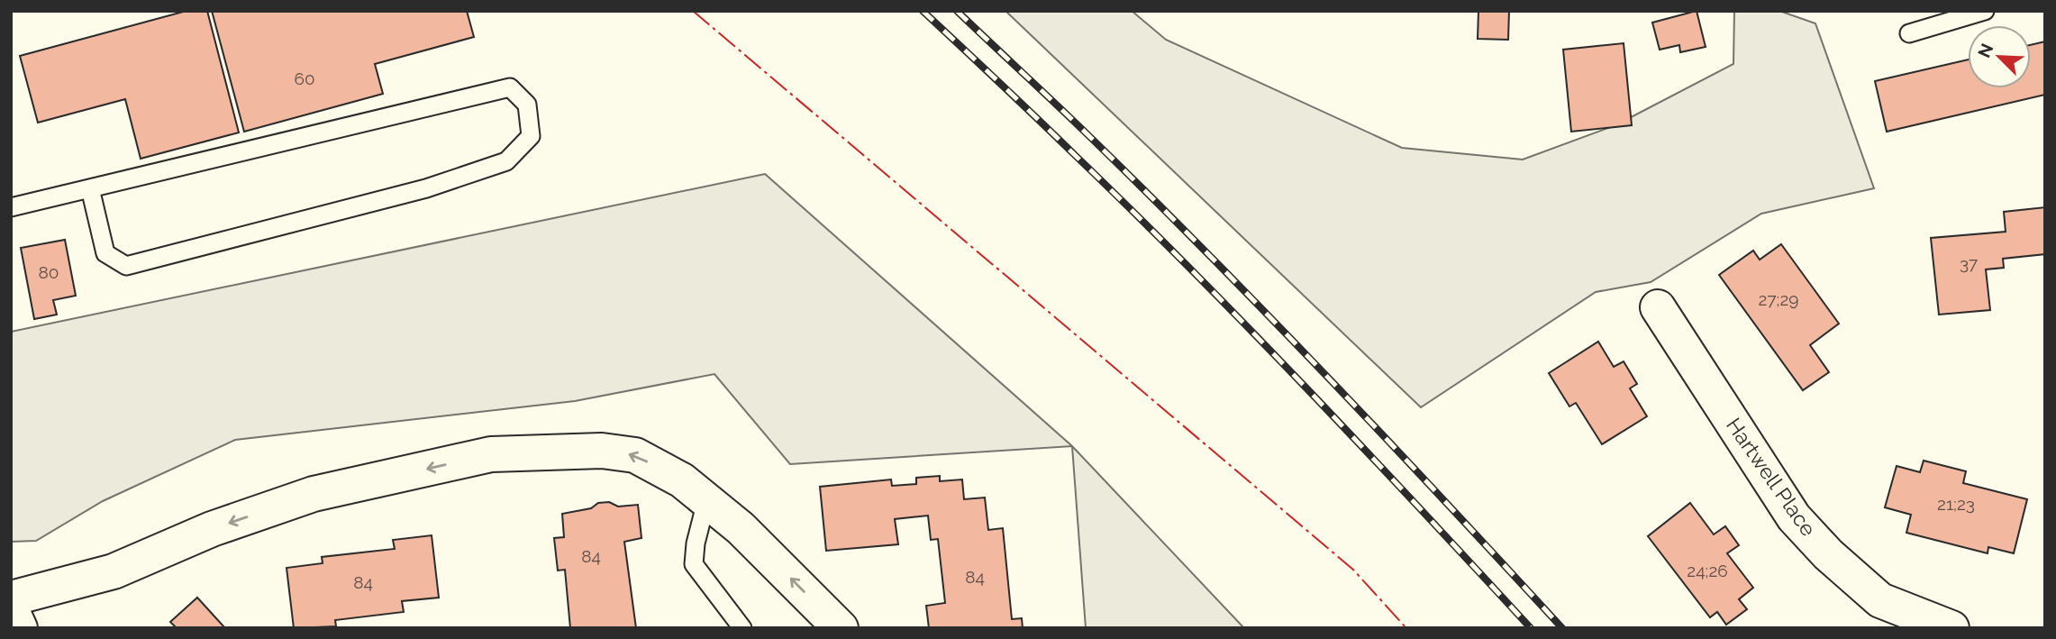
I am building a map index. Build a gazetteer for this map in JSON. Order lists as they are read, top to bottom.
{
  "streets": {
    "street": ["Hartwell Place"]
  },
  "house_numbers": [
    "60",
    "37",
    "80",
    "27;29",
    "21;23",
    "84",
    "24;26",
    "84",
    "84"
  ],
  "north": "top left"
}
